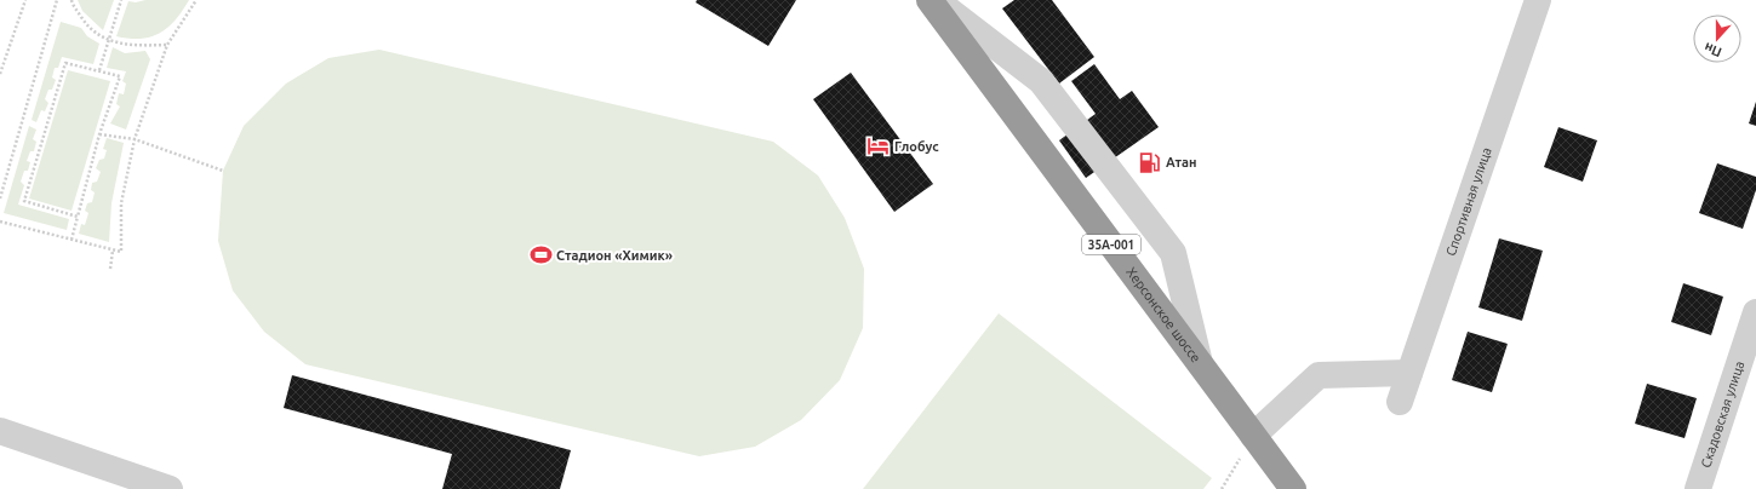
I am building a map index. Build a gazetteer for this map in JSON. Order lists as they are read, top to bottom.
{
  "streets": {
    "highway": ["35А-001", "Херсонское шоссе"],
    "street": ["Спортивная улица", "Скадовская улица"]
  },
  "places": {
    "hotel": ["Глобус"],
    "fuel station": ["Атан"],
    "sports": ["Стадион «Химик»"]
  },
  "north": "bottom"
}
